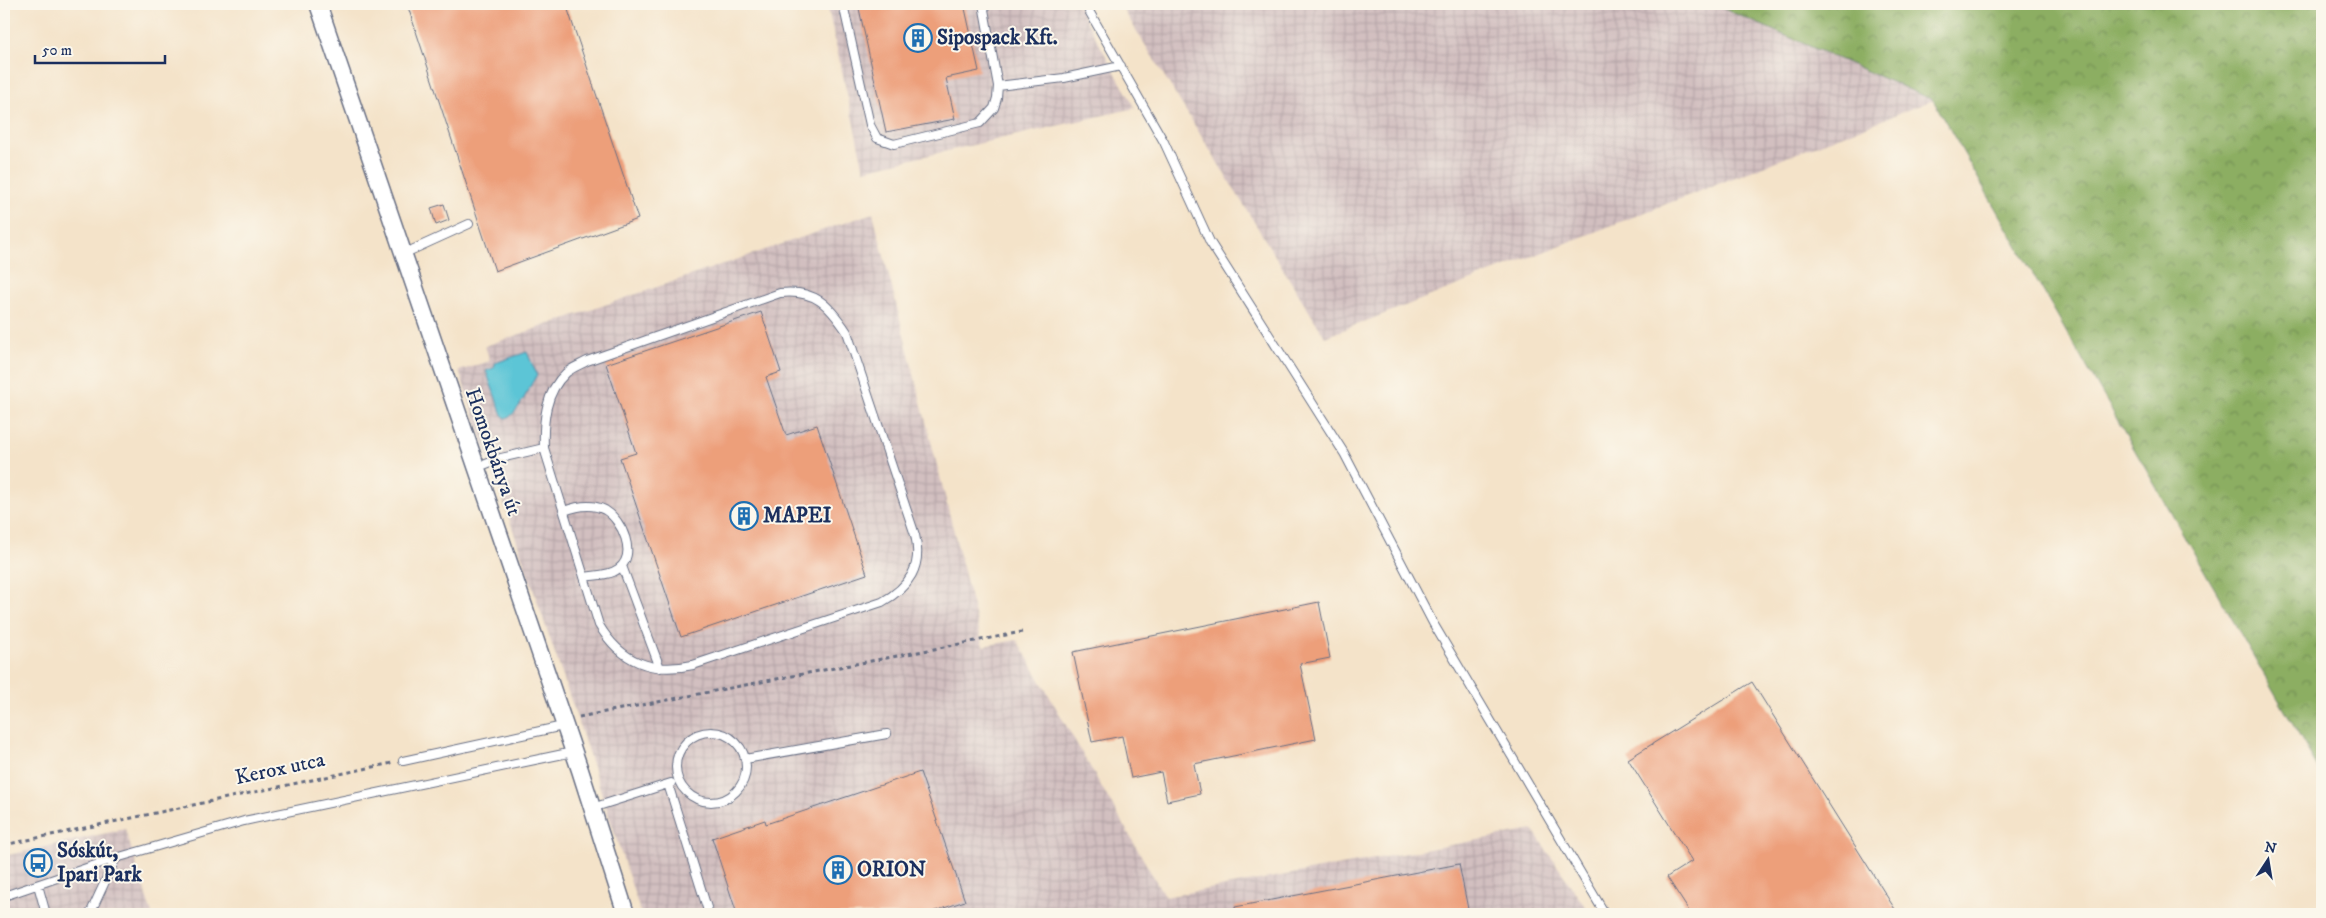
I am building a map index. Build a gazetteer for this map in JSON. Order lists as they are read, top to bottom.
{
  "streets": {
    "street": ["Homokbánya út"],
    "path": ["Kerox utca"]
  },
  "places": {
    "building": ["Sipospack Kft.", "MAPEI", "ORION"],
    "bus stop": ["Sóskút, Ipari Park"]
  },
  "scale_bar": "50 m",
  "north": "top"
}
